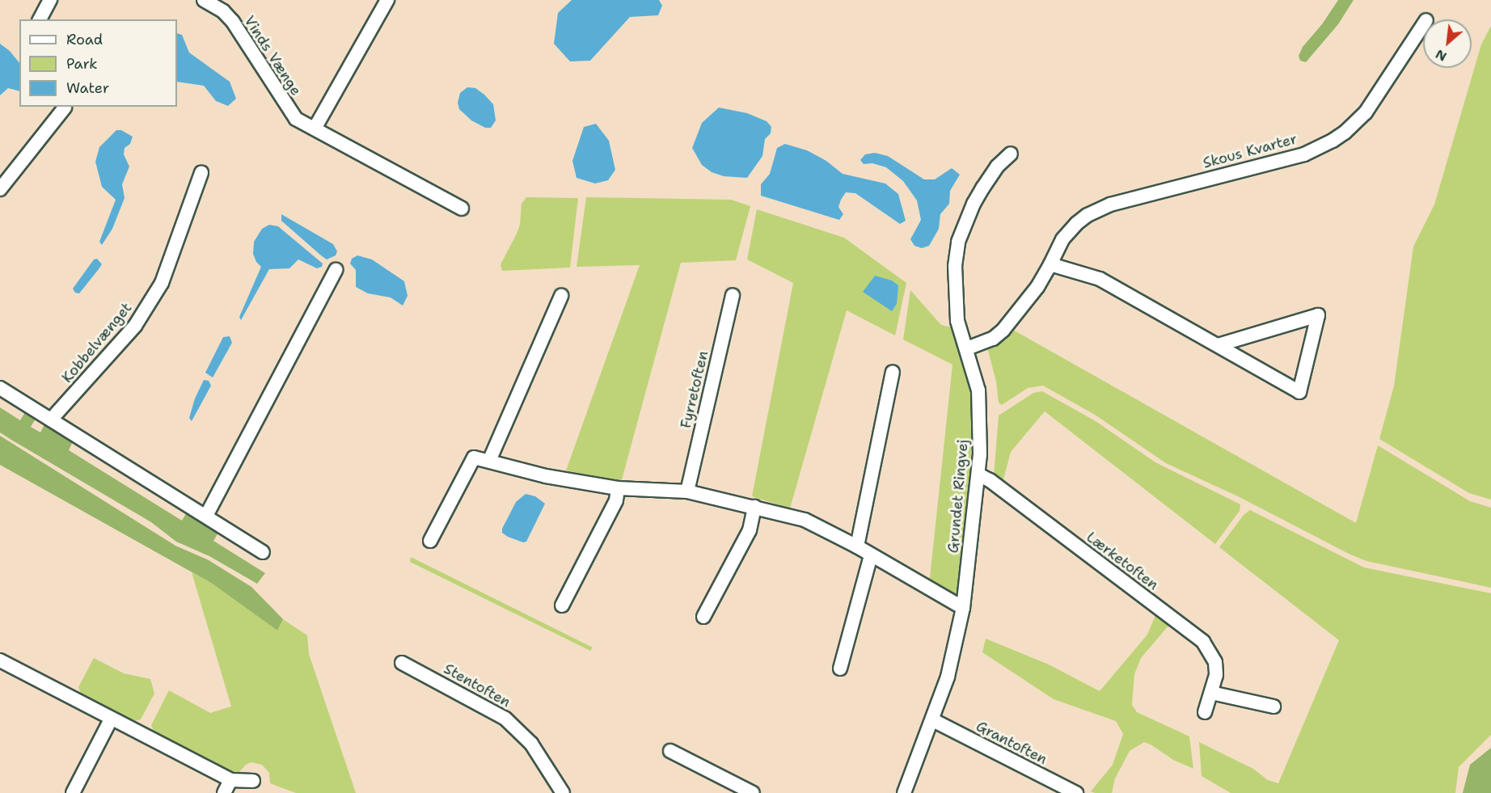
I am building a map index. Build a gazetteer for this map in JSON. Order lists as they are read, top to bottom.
{
  "streets": {
    "street": [
      "Vinds Vænge",
      "Skous Kvarter",
      "Kobbelvænget",
      "Fyrretoften",
      "Grundet Ringvej",
      "Lærketoften",
      "Stentoften",
      "Grantoften"
    ]
  },
  "crossings": [
    ["Skous Kvarter", "Grundet Ringvej"],
    ["Grundet Ringvej", "Lærketoften"],
    ["Grundet Ringvej", "Grantoften"]
  ],
  "legend": ["Road", "Park", "Water"],
  "north": "bottom left"
}
